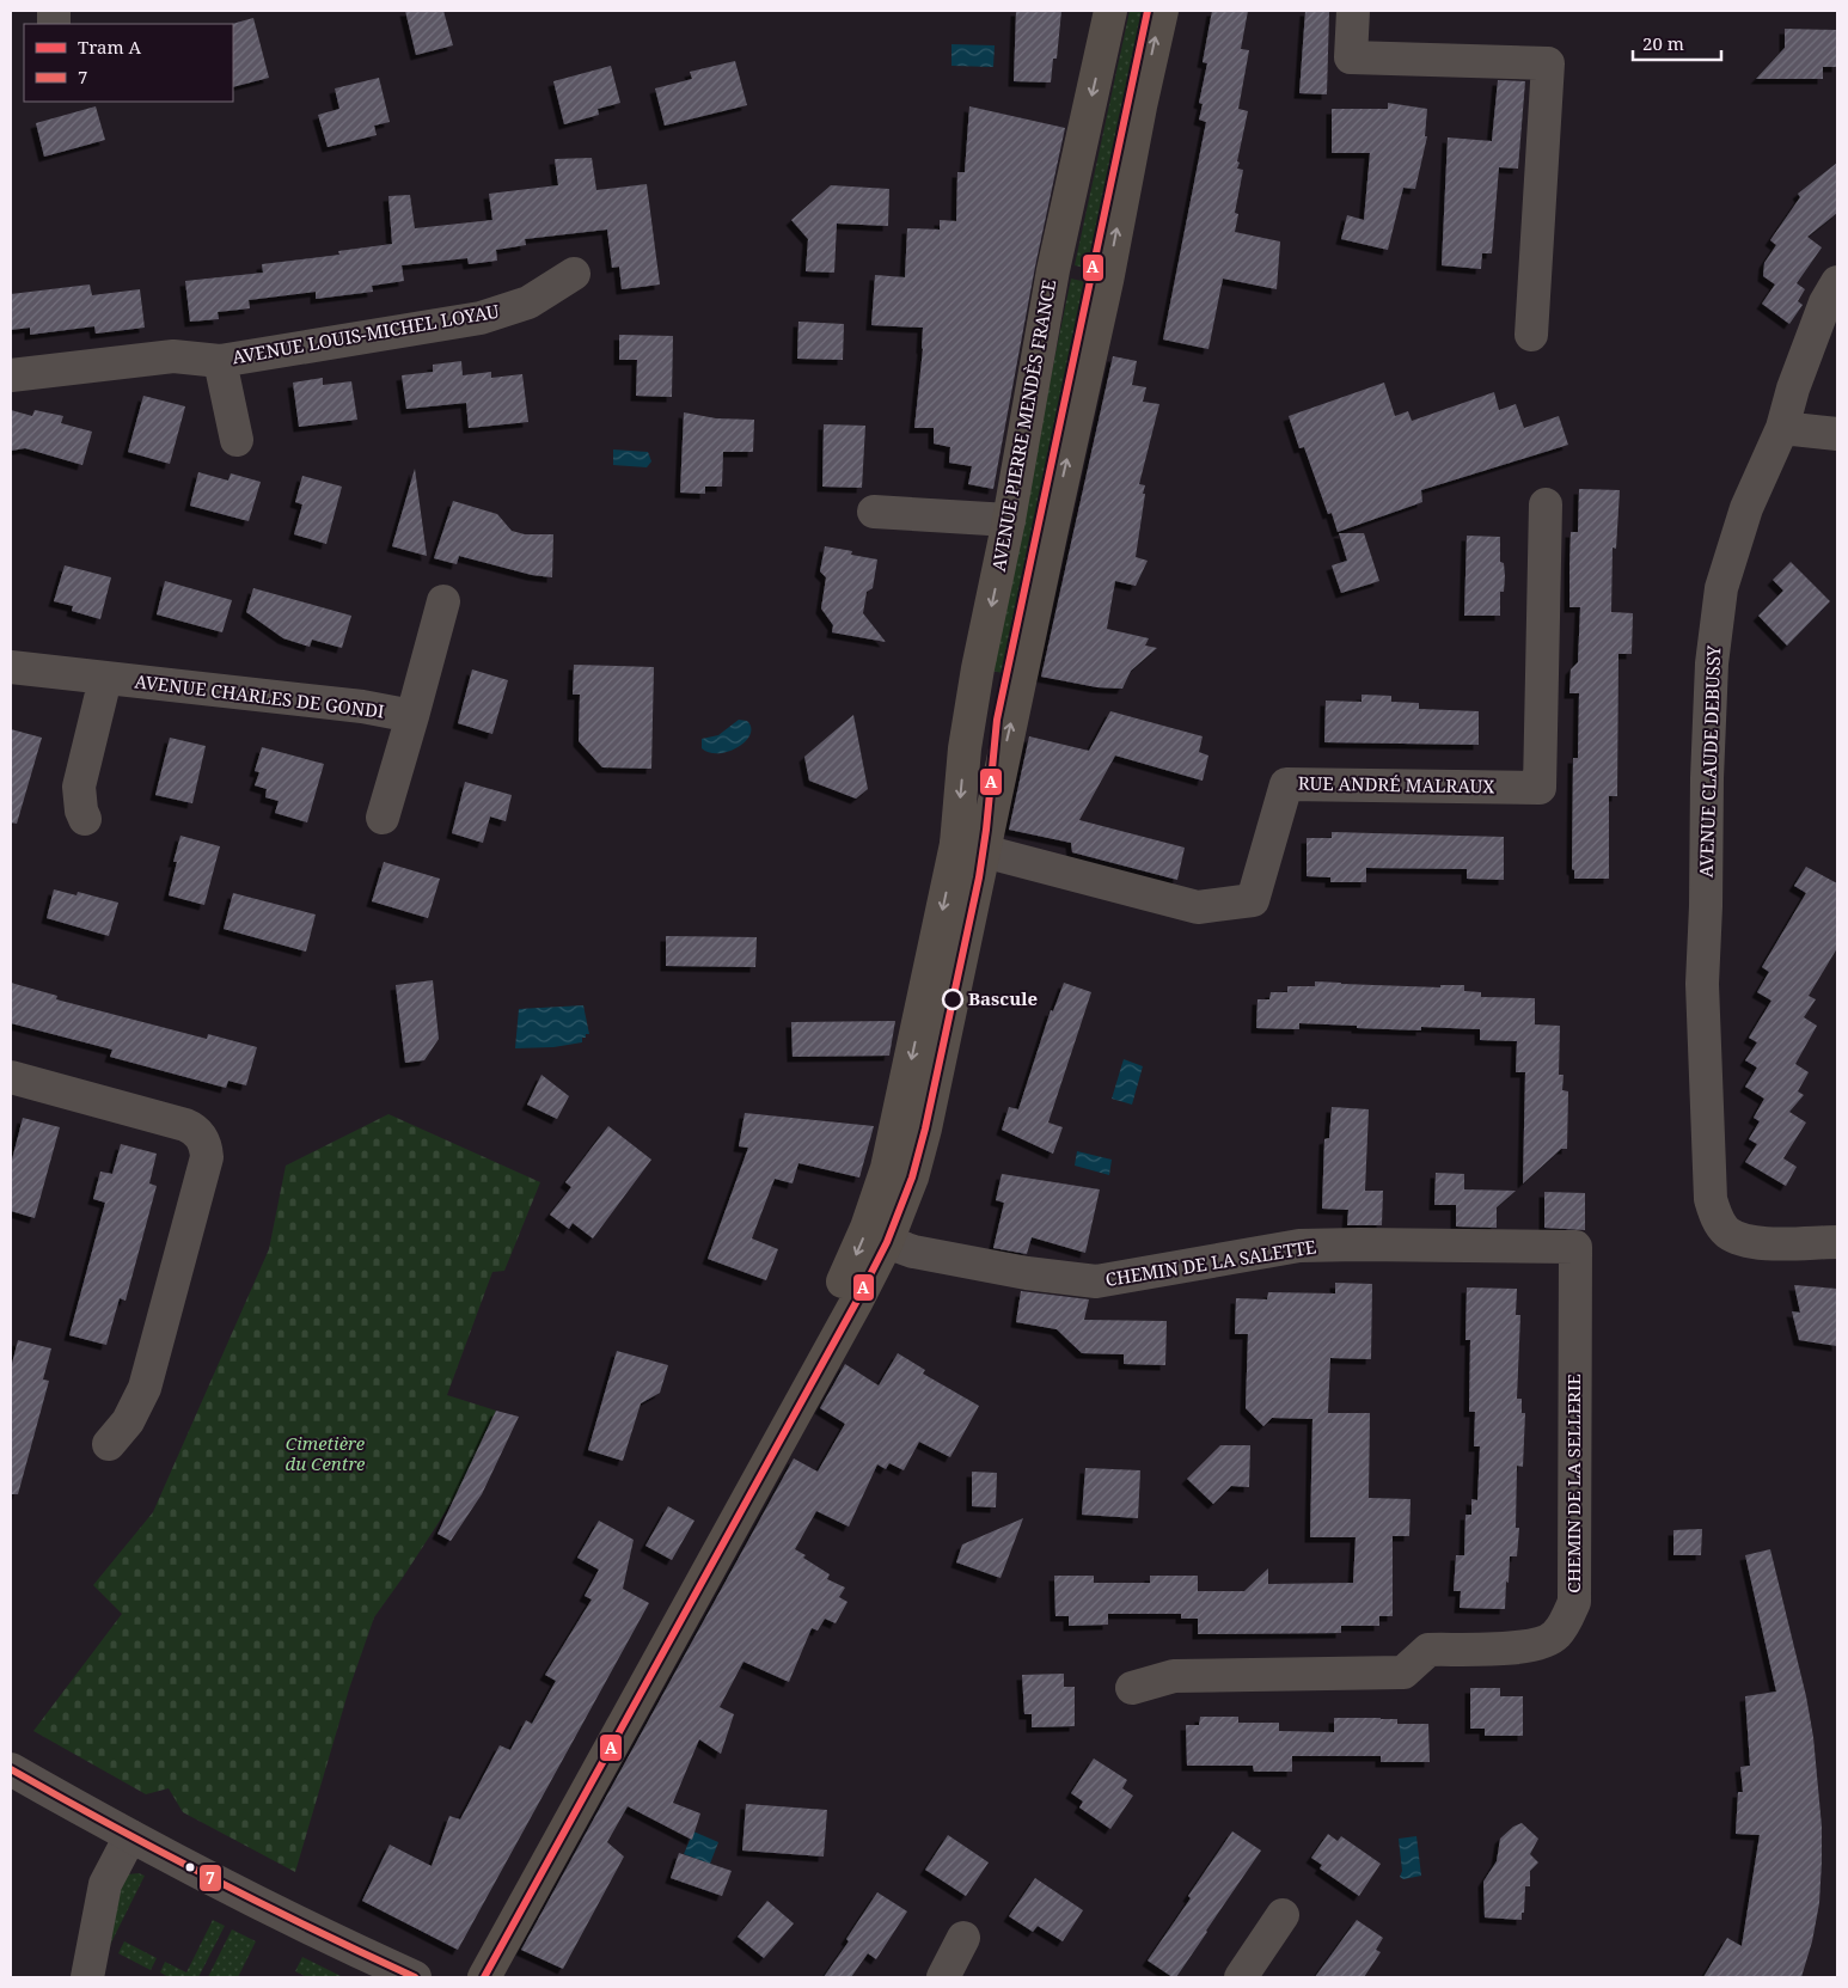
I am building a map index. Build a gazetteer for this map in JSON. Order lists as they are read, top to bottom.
{
  "streets": {
    "main road": ["AVENUE PIERRE MENDÈS FRANCE"],
    "street": [
      "AVENUE LOUIS-MICHEL LOYAU",
      "AVENUE CHARLES DE GONDI",
      "AVENUE CLAUDE DEBUSSY",
      "RUE ANDRÉ MALRAUX",
      "CHEMIN DE LA SALETTE",
      "CHEMIN DE LA SELLERIE"
    ]
  },
  "crossings": [
    ["AVENUE PIERRE MENDÈS FRANCE", "RUE ANDRÉ MALRAUX"],
    ["CHEMIN DE LA SALETTE", "CHEMIN DE LA SELLERIE"]
  ],
  "parks": ["Cimetière du Centre"],
  "places": ["Bascule"],
  "lines": ["tram line A", "transit line 7"],
  "legend": ["Tram A", "7"],
  "scale_bar": "20 m"
}
